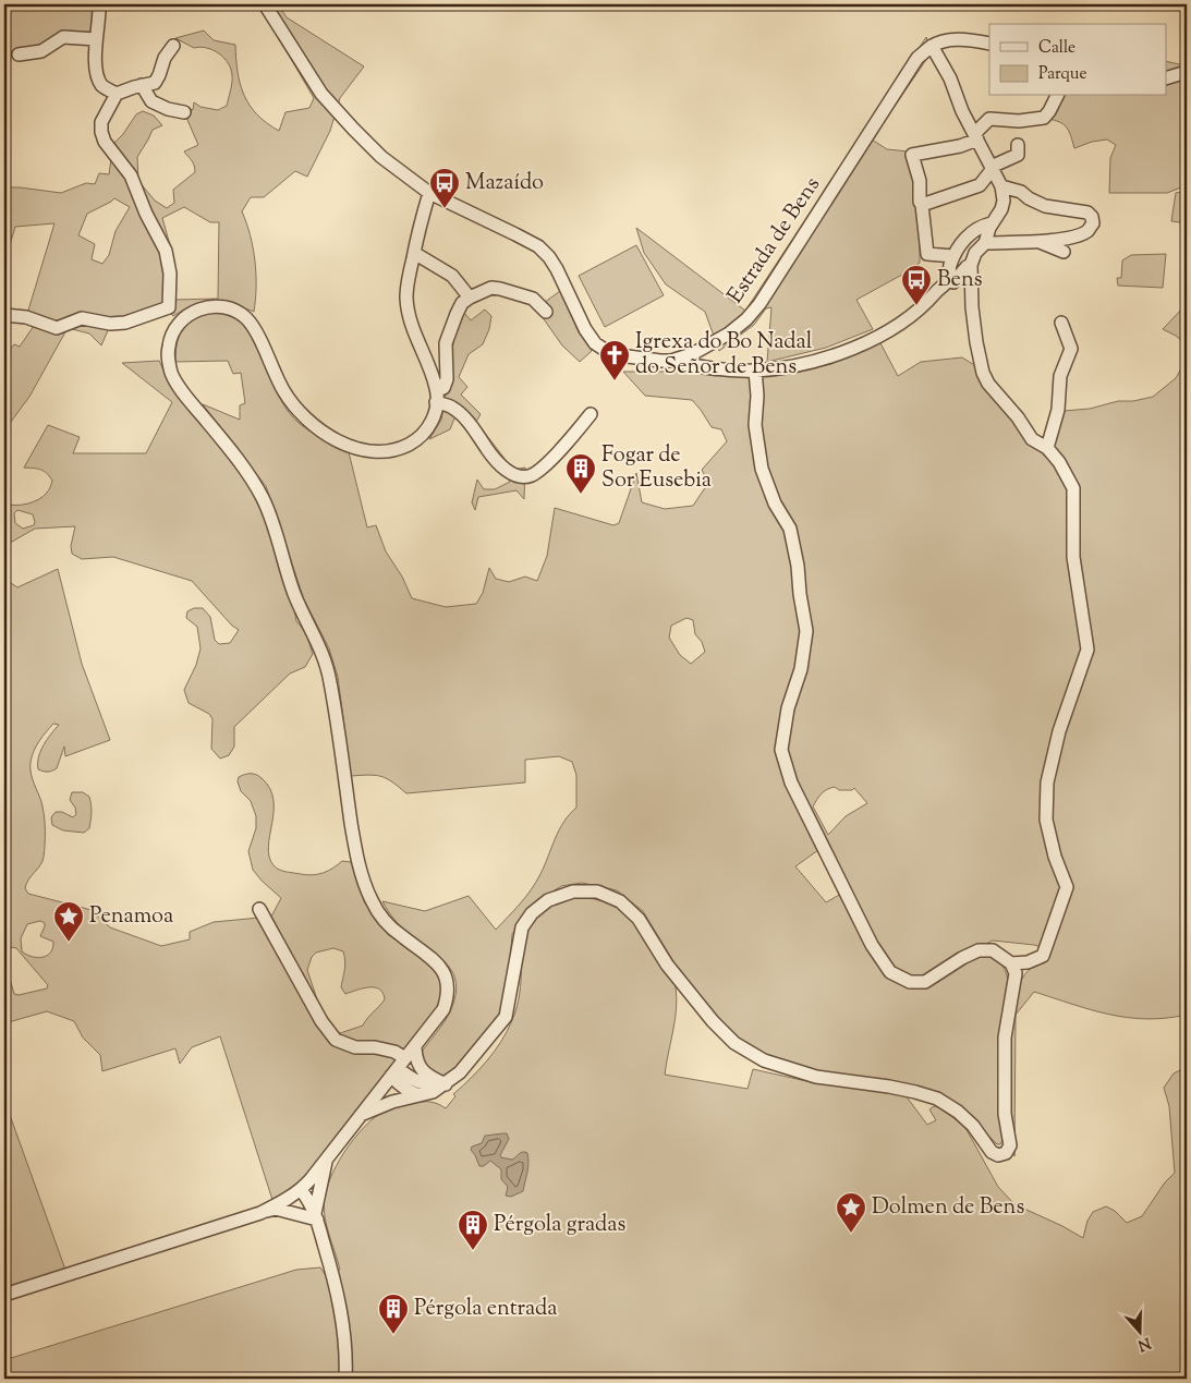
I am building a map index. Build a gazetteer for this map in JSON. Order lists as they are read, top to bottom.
{
  "streets": {
    "street": ["Estrada de Bens"]
  },
  "places": {
    "bus stop": ["Mazaído", "Bens"],
    "church": ["Igrexa do Bo Nadal do Señor de Bens"],
    "building": ["Fogar de Sor Eusebia", "Pérgola gradas", "Pérgola entrada"],
    "place": ["Penamoa", "Dolmen de Bens"]
  },
  "legend": ["Calle", "Parque"],
  "north": "bottom"
}
